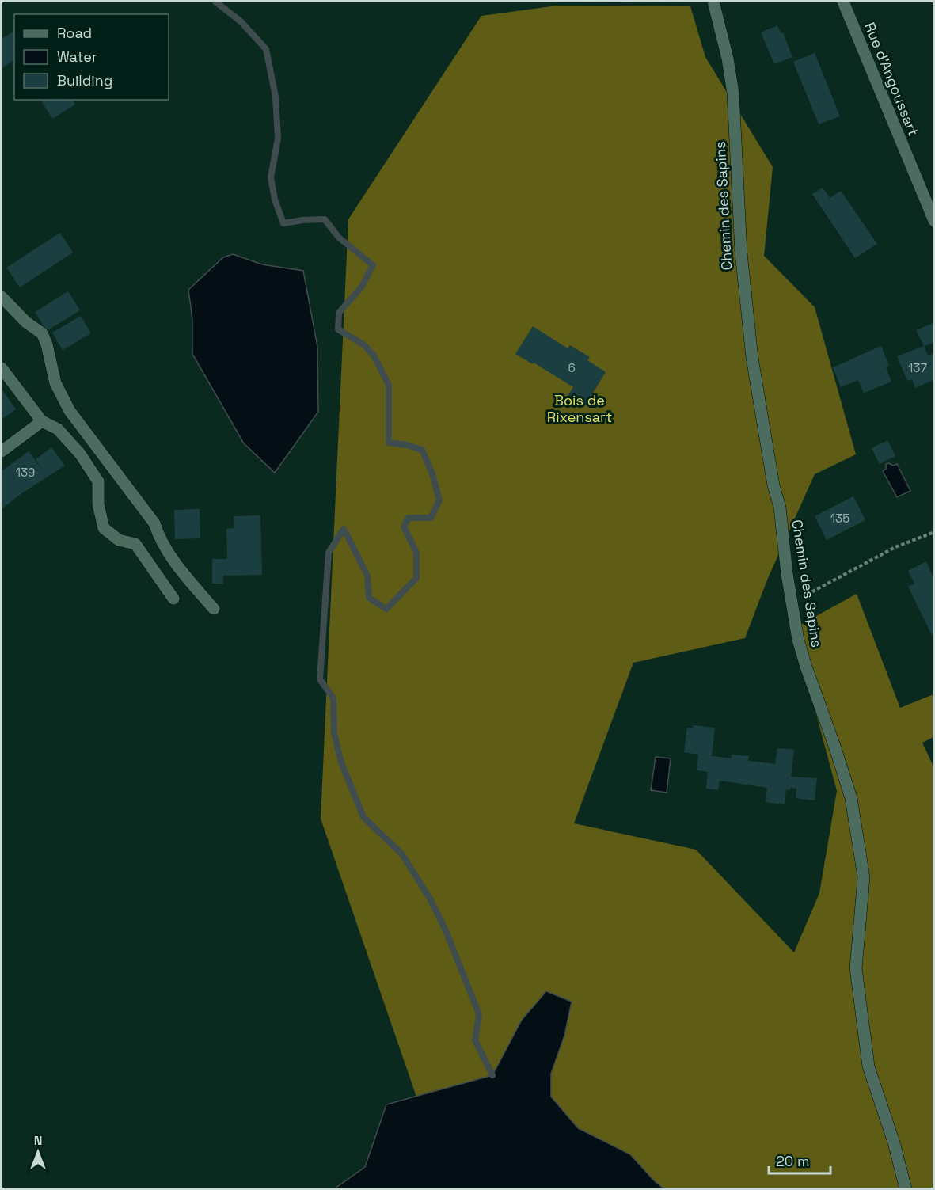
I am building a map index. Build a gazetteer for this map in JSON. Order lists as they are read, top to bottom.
{
  "streets": {
    "street": ["Rue d'Angoussart", "Chemin des Sapins"]
  },
  "parks": ["Bois de Rixensart"],
  "house_numbers": [
    "6",
    "137",
    "139",
    "135"
  ],
  "legend": ["Road", "Water", "Building"],
  "scale_bar": "20 m",
  "north": "top"
}
